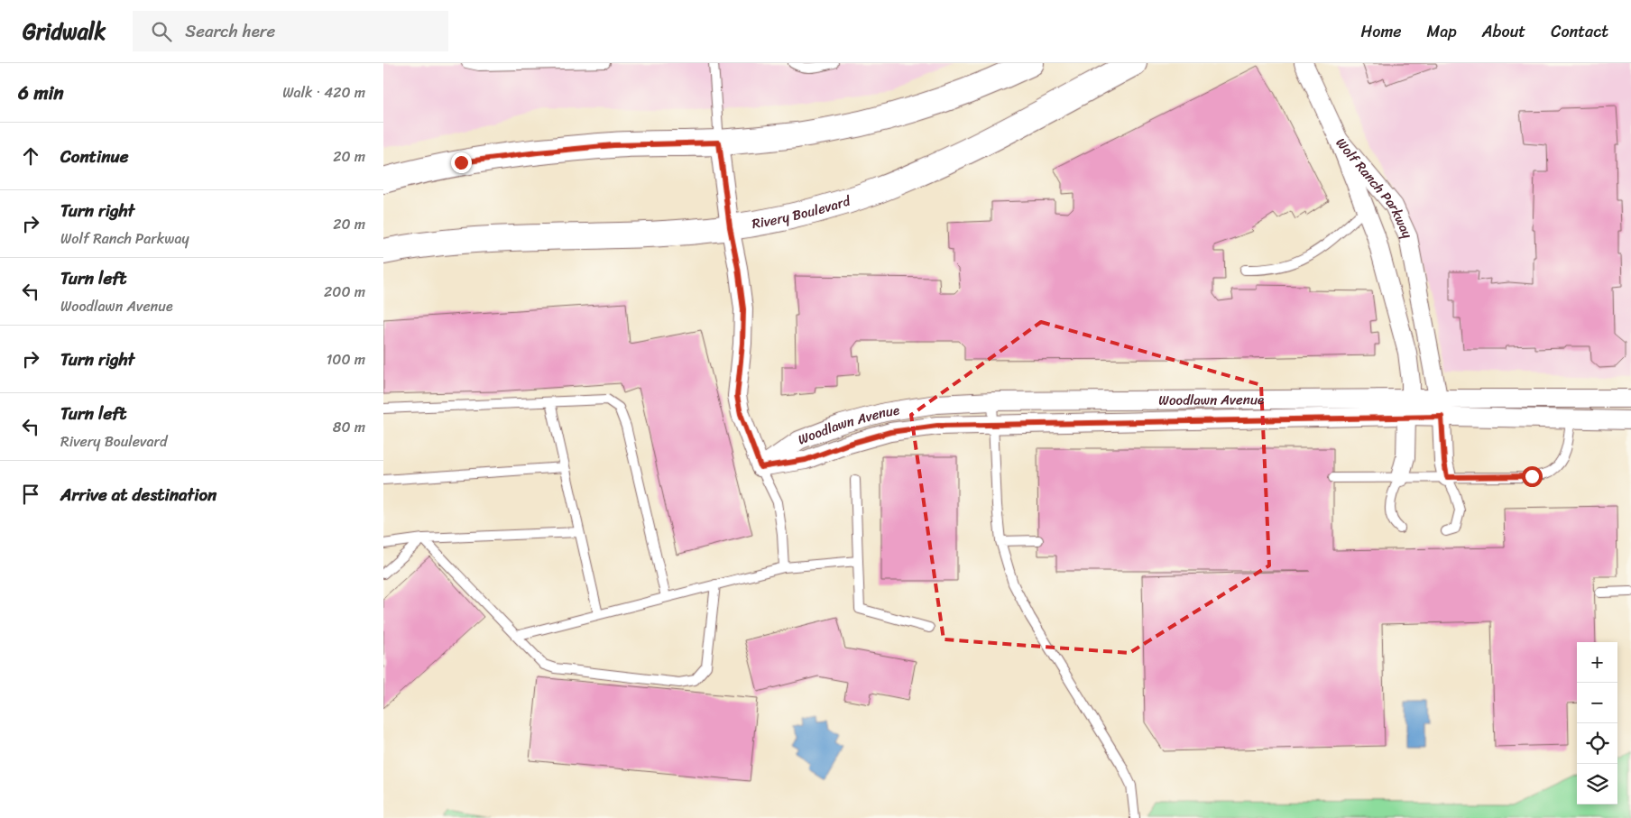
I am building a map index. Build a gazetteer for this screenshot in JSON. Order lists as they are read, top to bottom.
{
  "streets": {
    "street": ["Wolf Ranch Parkway", "Rivery Boulevard", "Woodlawn Avenue"]
  },
  "crossings": [
    ["Wolf Ranch Parkway", "Woodlawn Avenue"]
  ],
  "page": {
    "header": "Gridwalk",
    "search": "Search here",
    "nav": [
      "Home",
      "Map",
      "About",
      "Contact"
    ],
    "heading": ["6 min", "Walk · 420 m"],
    "list": [
      ["Continue", "20 m"],
      ["Turn right", "Wolf Ranch Parkway", "20 m"],
      ["Turn left", "Woodlawn Avenue", "200 m"],
      ["Turn right", "100 m"],
      ["Turn left", "Rivery Boulevard", "80 m"],
      "Arrive at destination"
    ],
    "map_buttons": ["+", "−"]
  }
}
